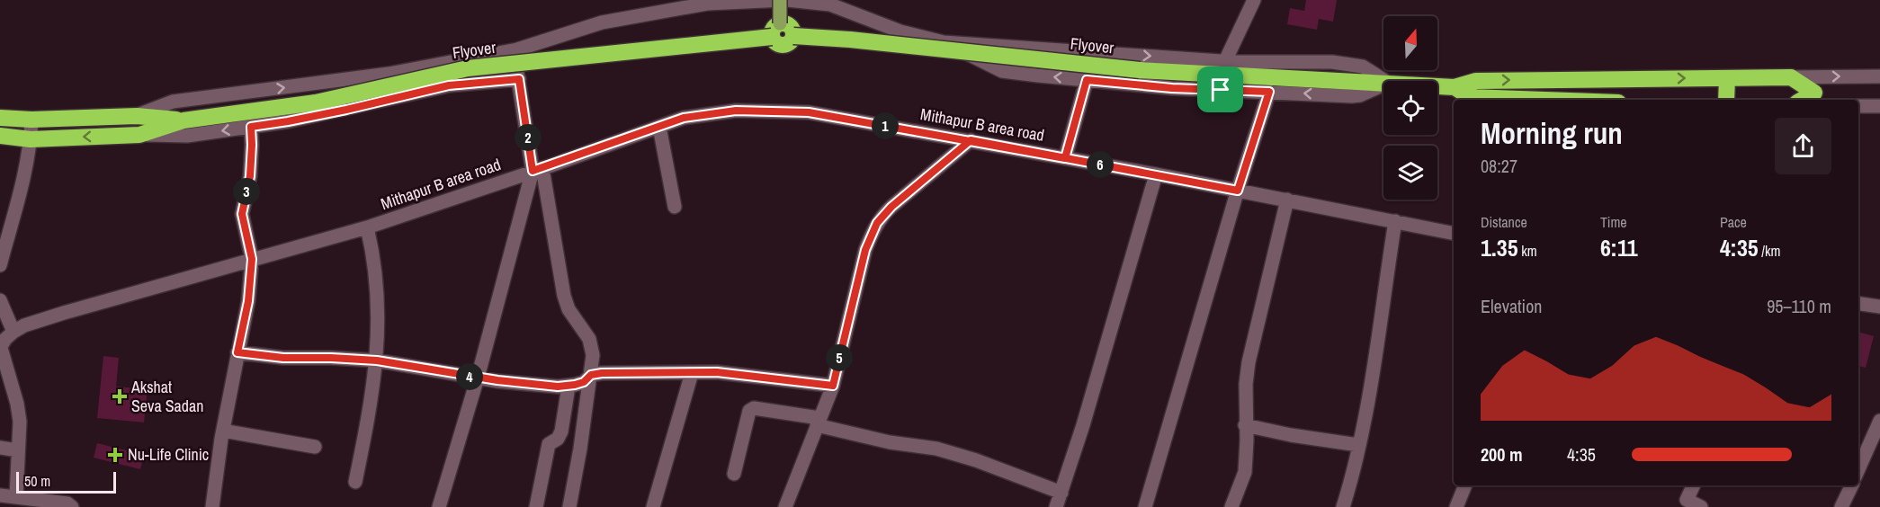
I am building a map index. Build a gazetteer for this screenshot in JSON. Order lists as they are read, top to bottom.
{
  "streets": {
    "highway": ["Flyover"],
    "street": ["Mithapur B area road"]
  },
  "places": {
    "health": ["Akshat Seva Sadan", "Nu-Life Clinic"]
  },
  "scale_bar": "50 m",
  "north": "top",
  "page": {
    "heading": ["Morning run", "08:27"],
    "pins": [
      "1",
      "2",
      "6",
      "3",
      "5",
      "4"
    ],
    "stats": [
      ["Distance", "1.35 km"],
      ["Time", "6:11"],
      ["Pace", "4:35 /km"]
    ],
    "chart": ["Elevation", "95–110 m"],
    "list": [
      {
        "name": "200 m",
        "note": "4:35"
      }
    ],
    "scale": "50 m"
  }
}
